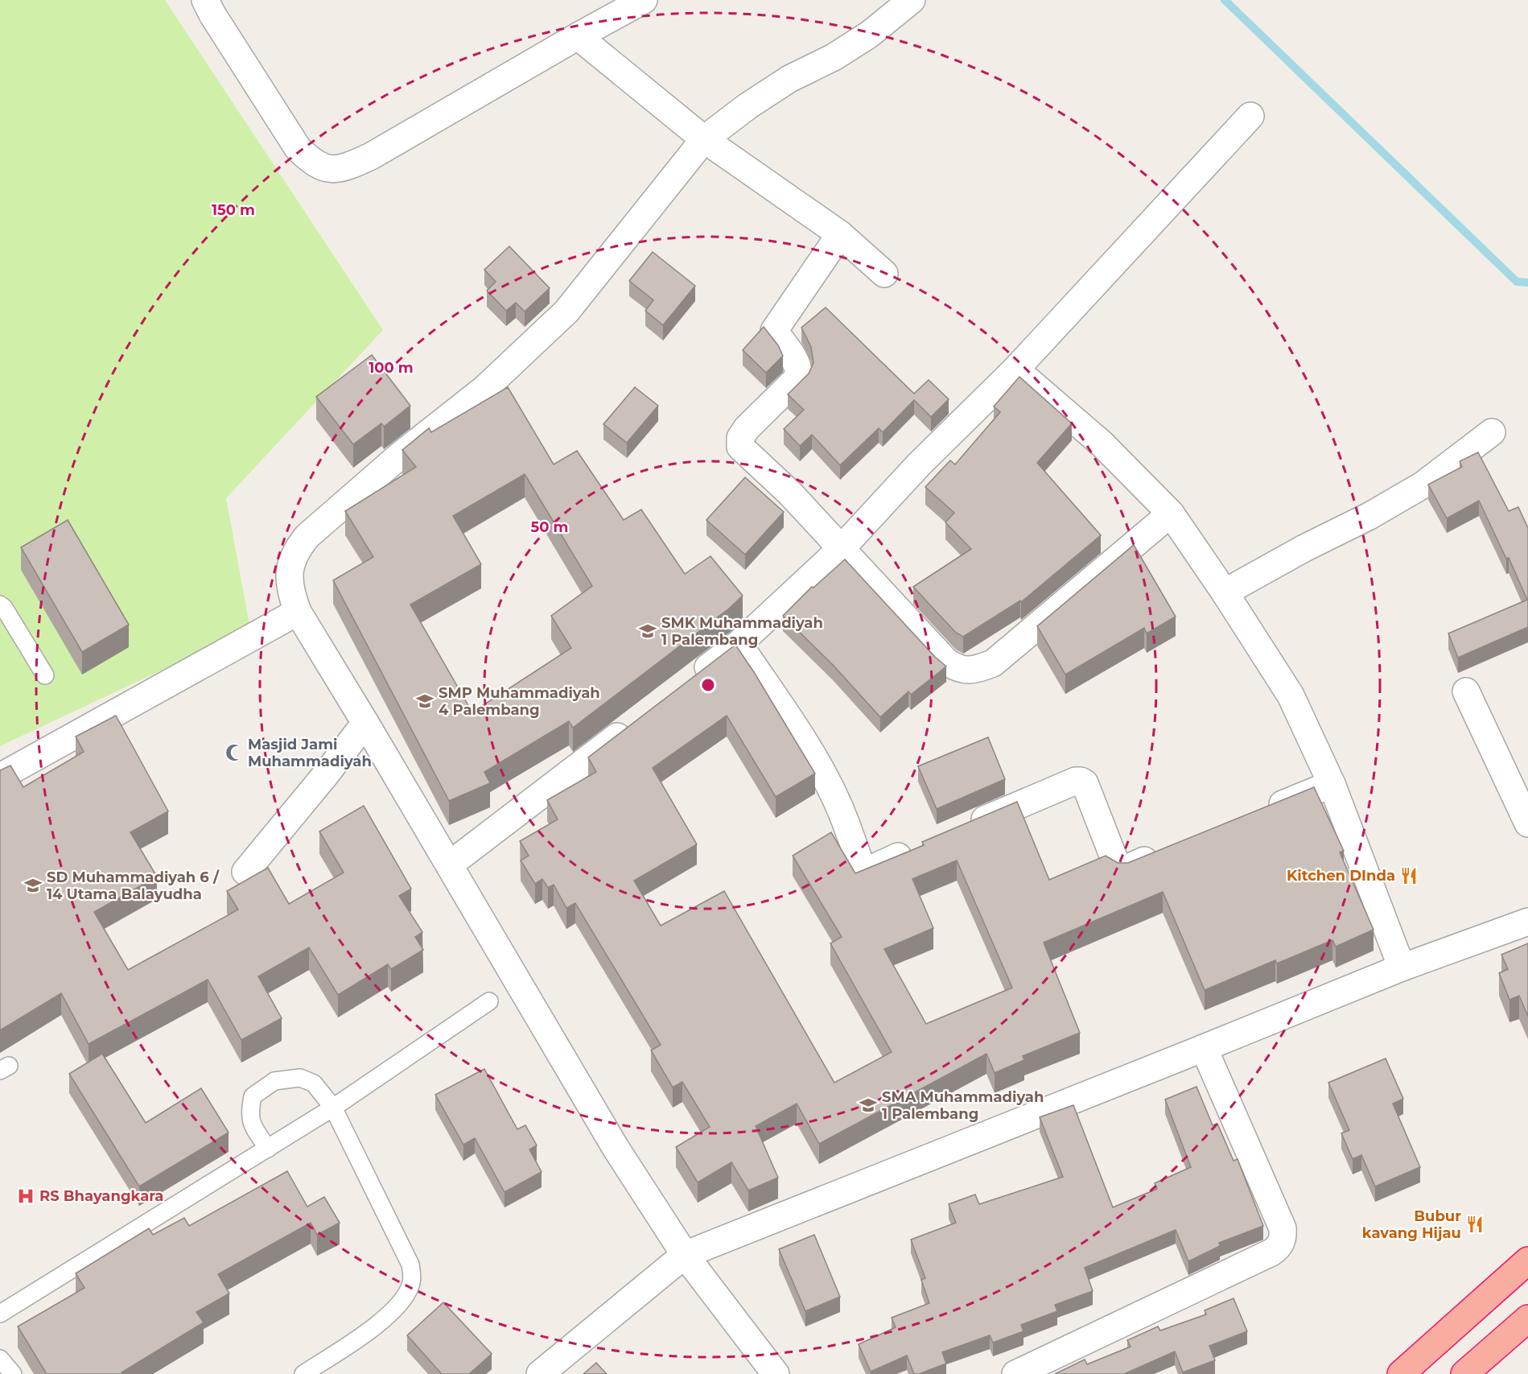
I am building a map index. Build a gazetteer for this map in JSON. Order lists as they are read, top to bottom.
{
  "places": {
    "school or university": [
      "SMK Muhammadiyah 1 Palembang",
      "SMP Muhammadiyah 4 Palembang",
      "SD Muhammadiyah 6 / 14 Utama Balayudha",
      "SMA Muhammadiyah 1 Palembang"
    ],
    "mosque": ["Masjid Jami Muhammadiyah"],
    "restaurant": ["Kitchen DInda", "Bubur kavang Hijau"],
    "hospital": ["RS Bhayangkara"]
  },
  "rings": ["150 m", "100 m", "50 m"]
}
